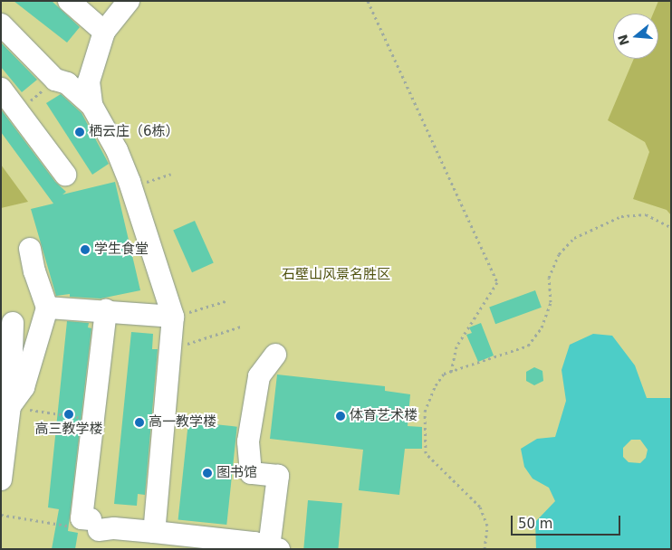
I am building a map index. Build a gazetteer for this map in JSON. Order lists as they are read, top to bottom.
{
  "parks": ["石壁山风景名胜区"],
  "places": [
    "栖云庄（6栋）",
    "学生食堂",
    "高三教学楼",
    "体育艺术楼",
    "高一教学楼",
    "图书馆"
  ],
  "scale_bar": "50 m",
  "north": "left"
}
